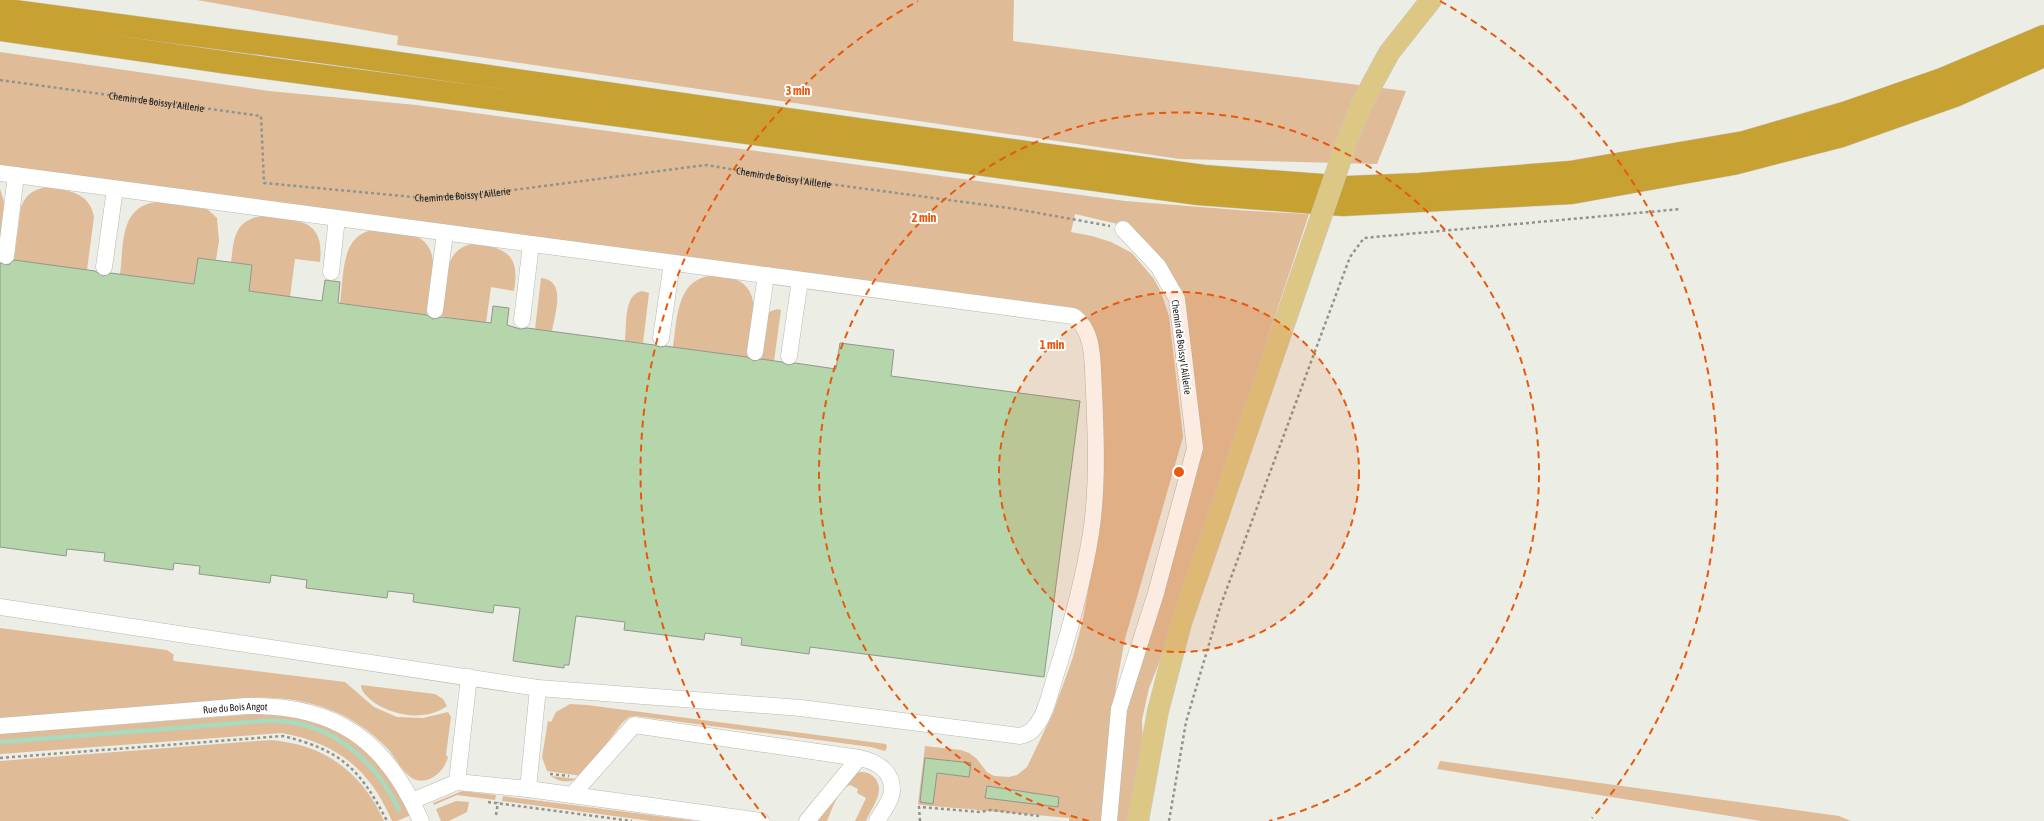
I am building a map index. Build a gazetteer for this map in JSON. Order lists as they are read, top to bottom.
{
  "streets": {
    "street": ["Chemin de Boissy l'Aillerie", "Rue du Bois Angot"]
  },
  "rings": ["3 min", "2 min", "1 min"]
}
